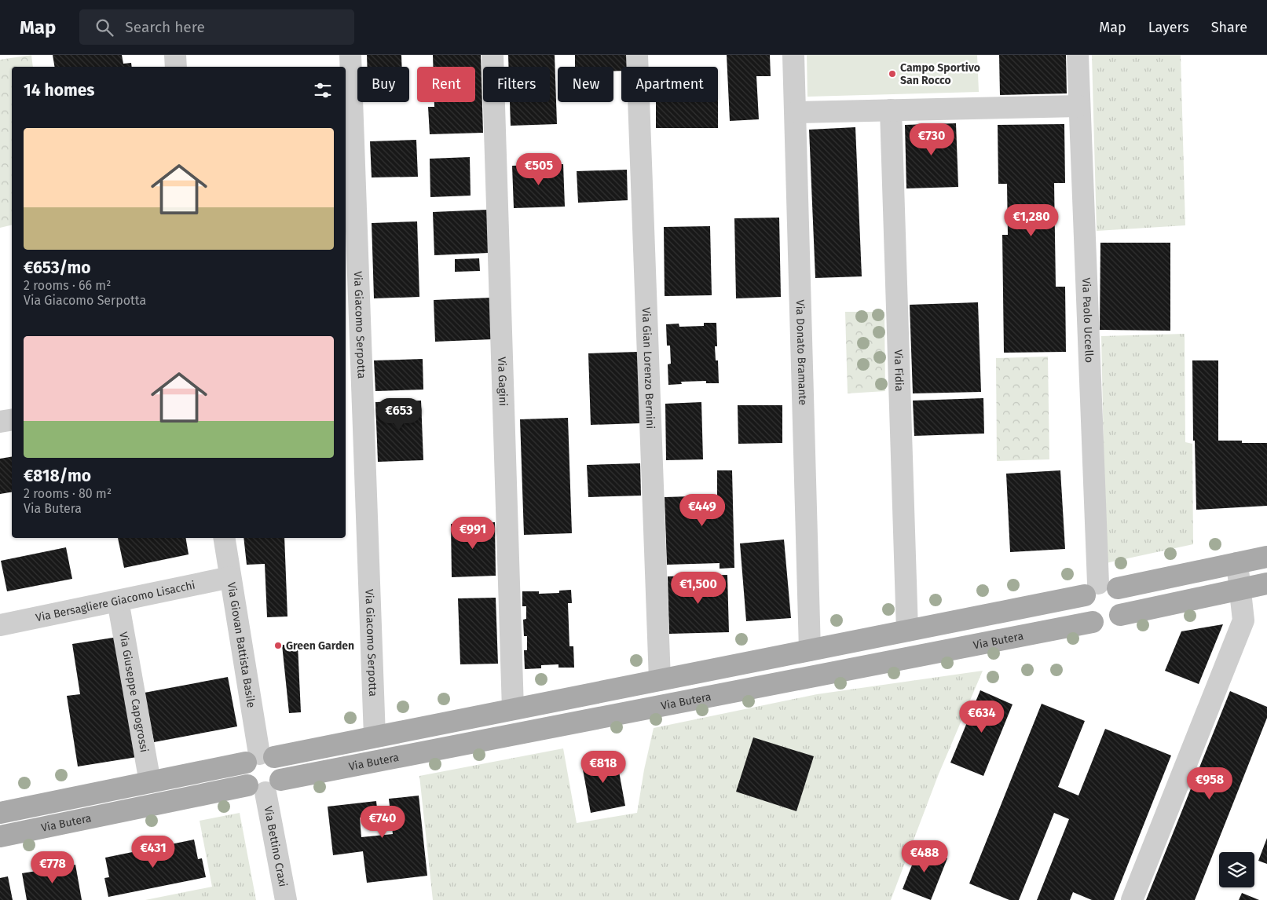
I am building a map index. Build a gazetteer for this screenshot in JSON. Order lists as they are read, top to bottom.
{
  "streets": {
    "main road": ["Via Butera"],
    "street": [
      "Via Paolo Uccello",
      "Via Giacomo Serpotta",
      "Via Donato Bramante",
      "Via Gian Lorenzo Bernini",
      "Via Fidia",
      "Via Gagini",
      "Via Bersagliere Giacomo Lisacchi",
      "Via Giovan Battista Basile",
      "Via Giuseppe Capogrossi",
      "Via Bettino Craxi"
    ]
  },
  "crossings": [
    ["Via Paolo Uccello", "Via Butera"],
    ["Via Bersagliere Giacomo Lisacchi", "Via Giovan Battista Basile"],
    ["Via Bersagliere Giacomo Lisacchi", "Via Giuseppe Capogrossi"],
    ["Via Butera", "Via Bettino Craxi"]
  ],
  "places": ["Campo Sportivo San Rocco", "Green Garden"],
  "page": {
    "header": "Map",
    "search": "Search here",
    "nav": ["Map", "Layers", "Share"],
    "chip": [
      "Buy",
      "Rent",
      "Filters",
      "New",
      "Apartment"
    ],
    "heading": "14 homes",
    "list": [
      {
        "name": "€653/mo",
        "note": "2 rooms · 66 m² · Via Giacomo Serpotta"
      },
      {
        "name": "€818/mo",
        "note": "2 rooms · 80 m² · Via Butera"
      }
    ],
    "price": [
      "€730",
      "€505",
      "€1,280",
      "€653",
      "€449",
      "€991",
      "€1,500",
      "€634",
      "€818",
      "€958",
      "€740",
      "€431",
      "€488",
      "€778"
    ]
  }
}
